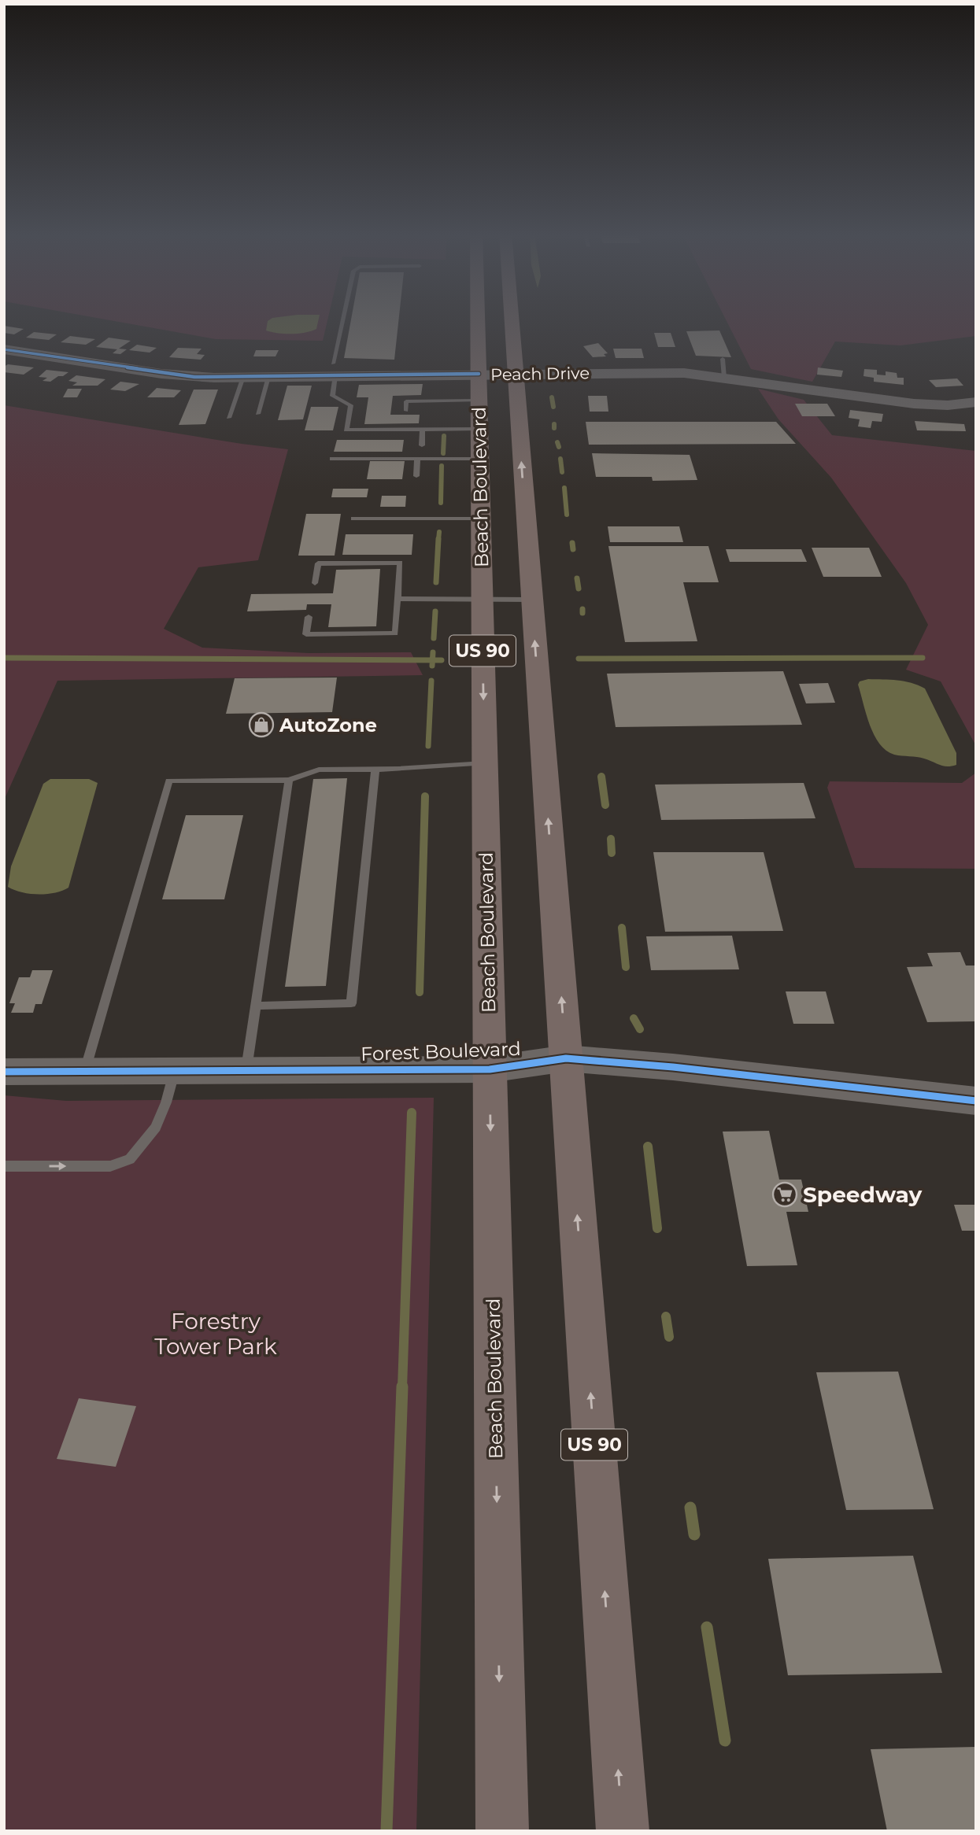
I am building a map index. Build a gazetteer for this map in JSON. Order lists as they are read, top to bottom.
{
  "streets": {
    "highway": ["Beach Boulevard", "US 90"],
    "street": ["Peach Drive", "Forest Boulevard"]
  },
  "crossings": [
    ["Peach Drive", "Beach Boulevard"],
    ["Peach Drive", "US 90"],
    ["Beach Boulevard", "Forest Boulevard"],
    ["US 90", "Forest Boulevard"]
  ],
  "parks": ["Forestry Tower Park"],
  "places": {
    "shop": ["AutoZone"],
    "supermarket": ["Speedway"]
  }
}
